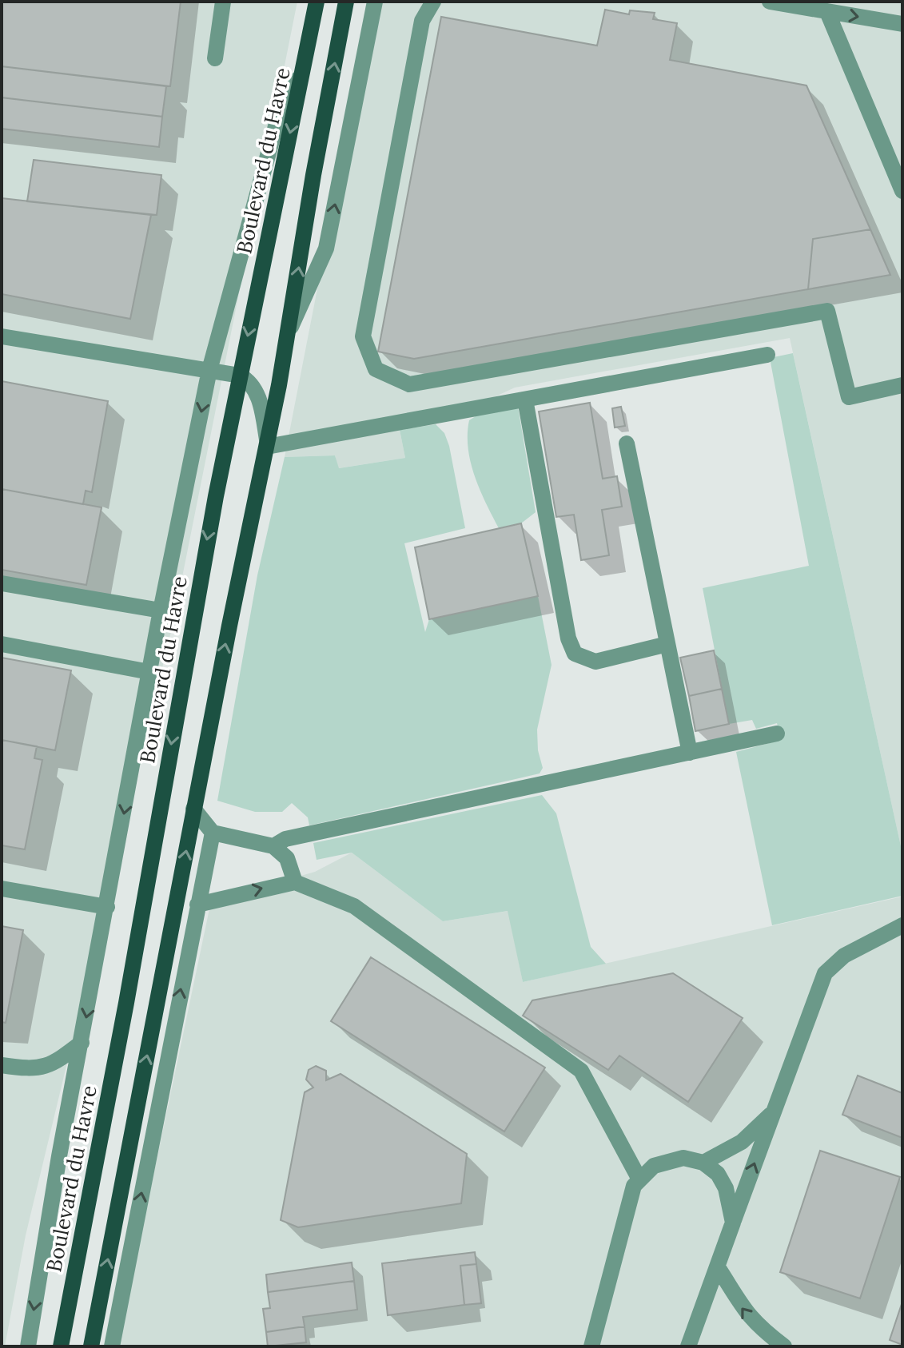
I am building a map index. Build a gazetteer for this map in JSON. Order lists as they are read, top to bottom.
{
  "streets": {
    "main road": ["Boulevard du Havre"]
  }
}
